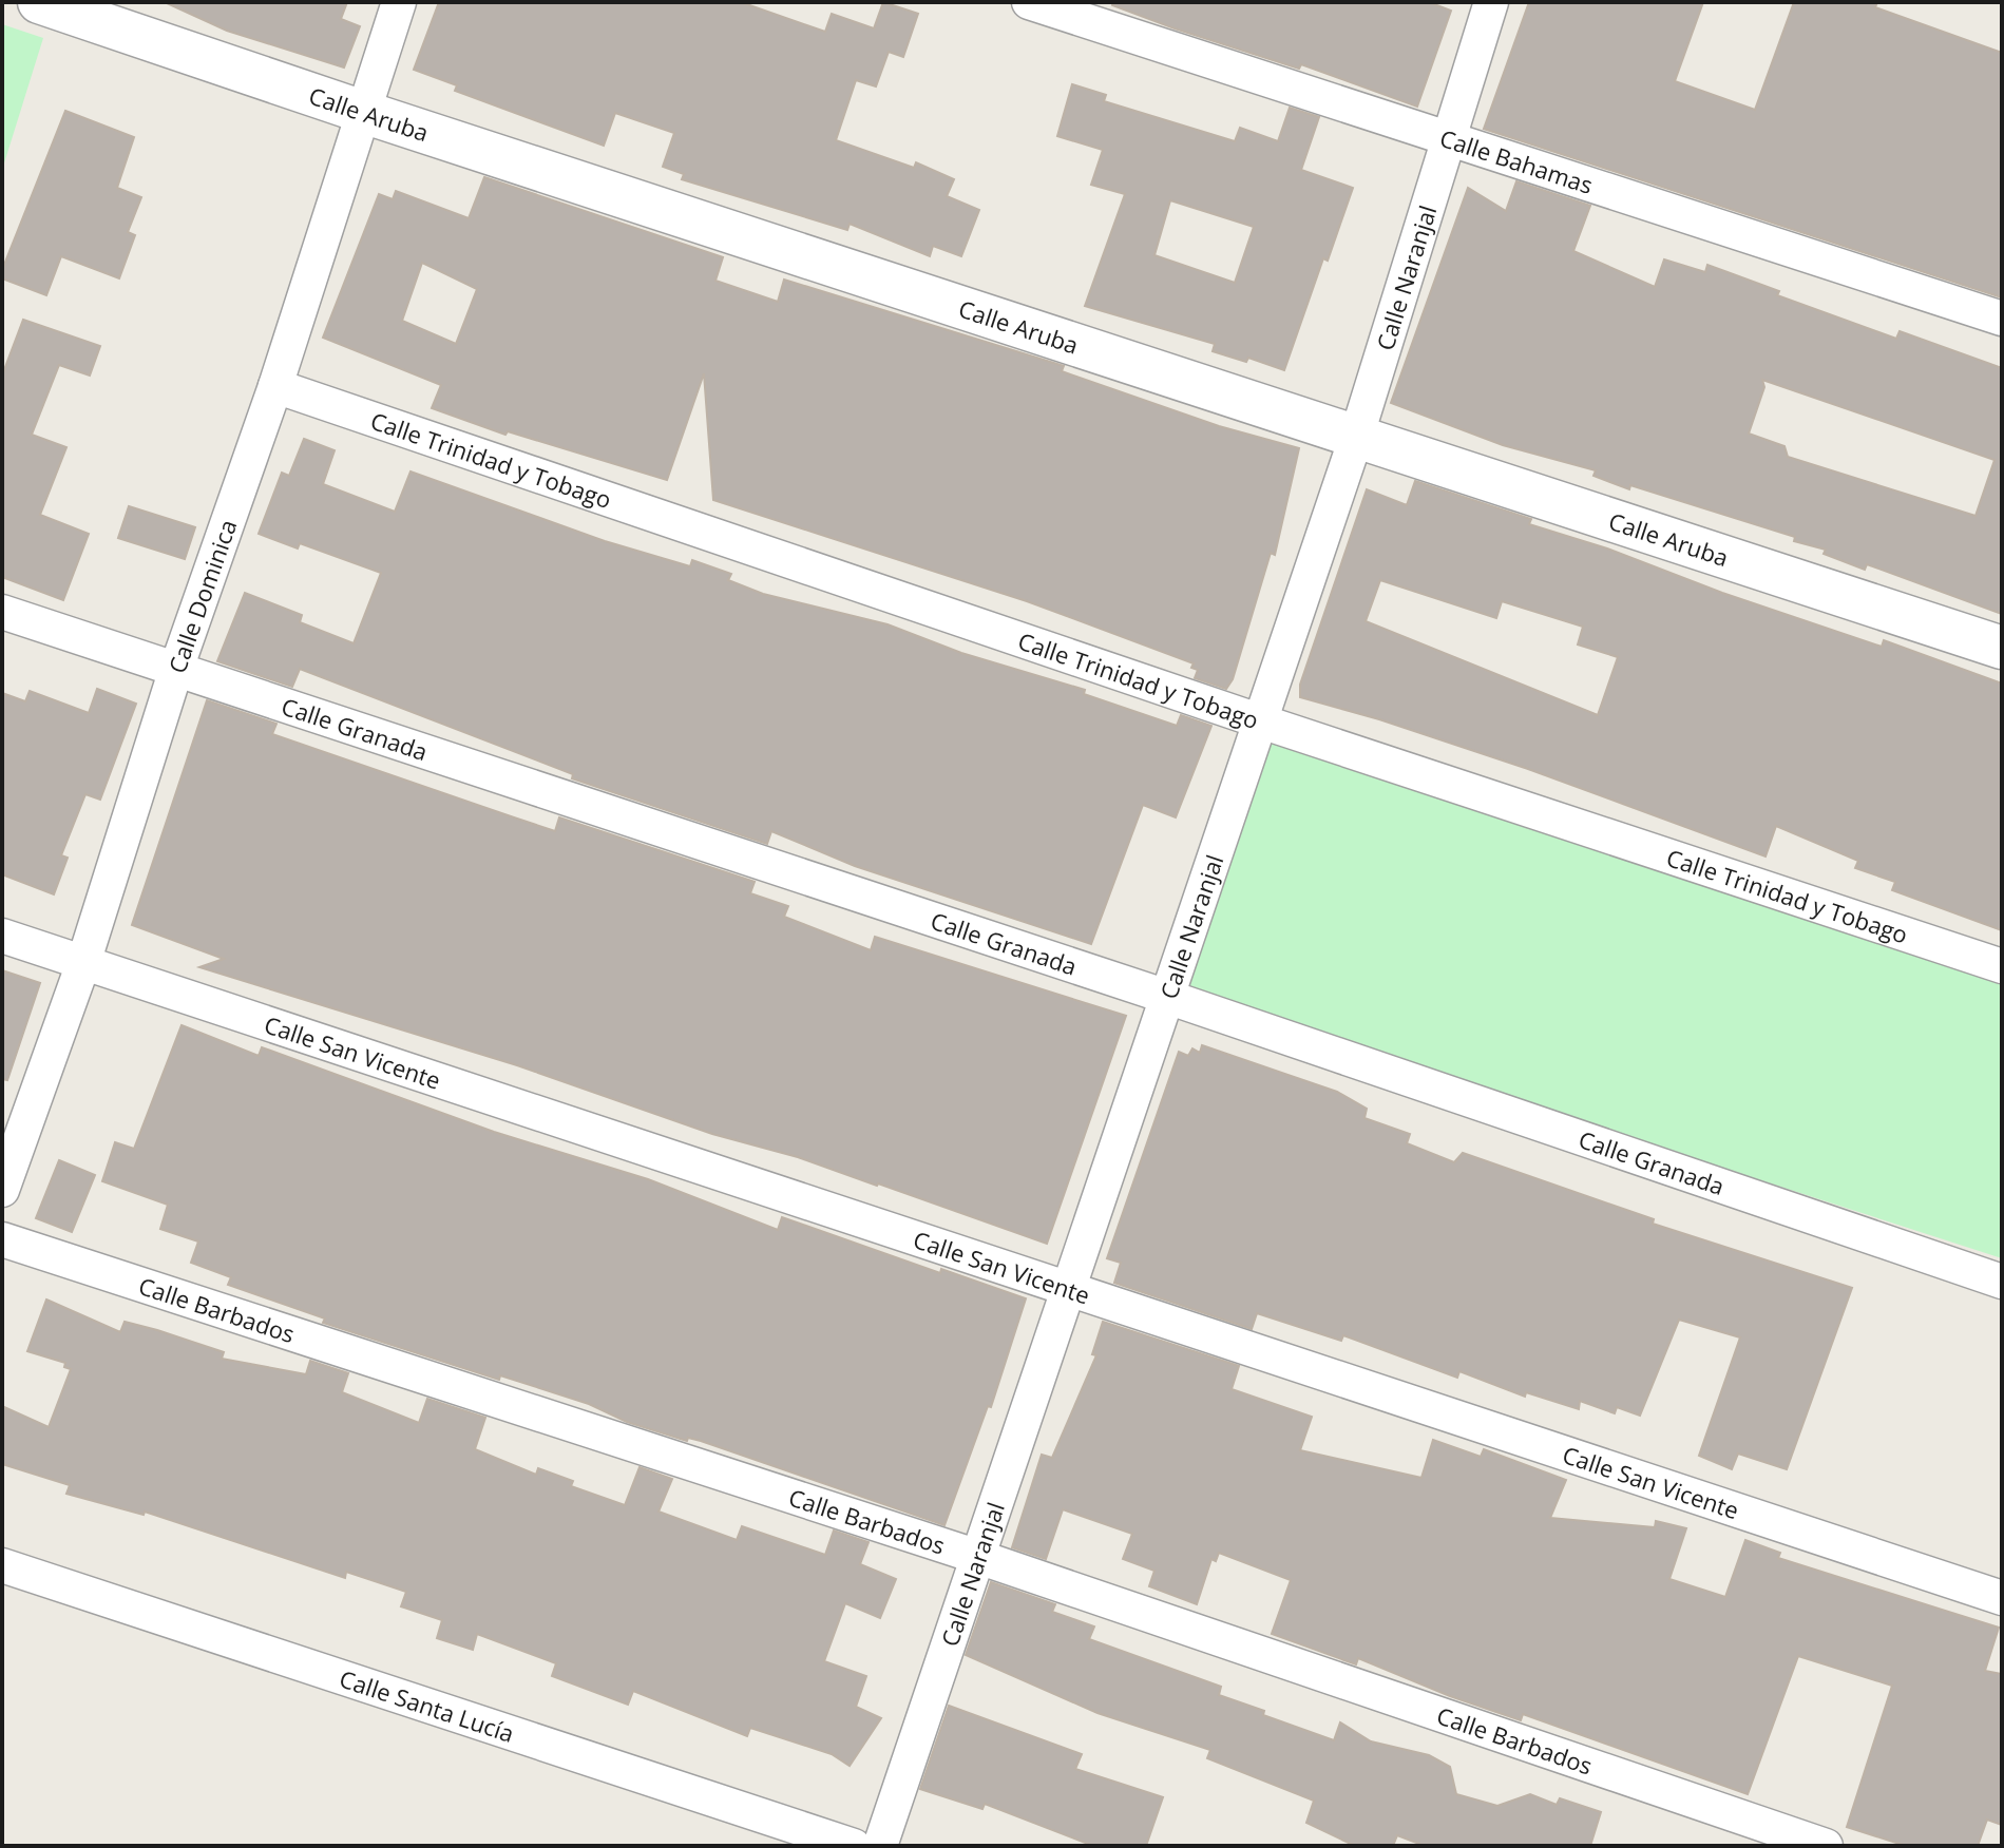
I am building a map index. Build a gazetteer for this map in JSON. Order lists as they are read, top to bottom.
{
  "streets": {
    "street": [
      "Calle Aruba",
      "Calle Bahamas",
      "Calle Naranjal",
      "Calle Trinidad y Tobago",
      "Calle Dominica",
      "Calle Granada",
      "Calle San Vicente",
      "Calle Barbados",
      "Calle Santa Lucía"
    ]
  },
  "crossings": [
    ["Calle Aruba", "Calle Naranjal"],
    ["Calle Aruba", "Calle Dominica"],
    ["Calle Bahamas", "Calle Naranjal"],
    ["Calle Naranjal", "Calle Trinidad y Tobago"],
    ["Calle Naranjal", "Calle Granada"],
    ["Calle Naranjal", "Calle San Vicente"],
    ["Calle Naranjal", "Calle Barbados"],
    ["Calle Trinidad y Tobago", "Calle Dominica"],
    ["Calle Dominica", "Calle Granada"],
    ["Calle Dominica", "Calle San Vicente"]
  ]
}
